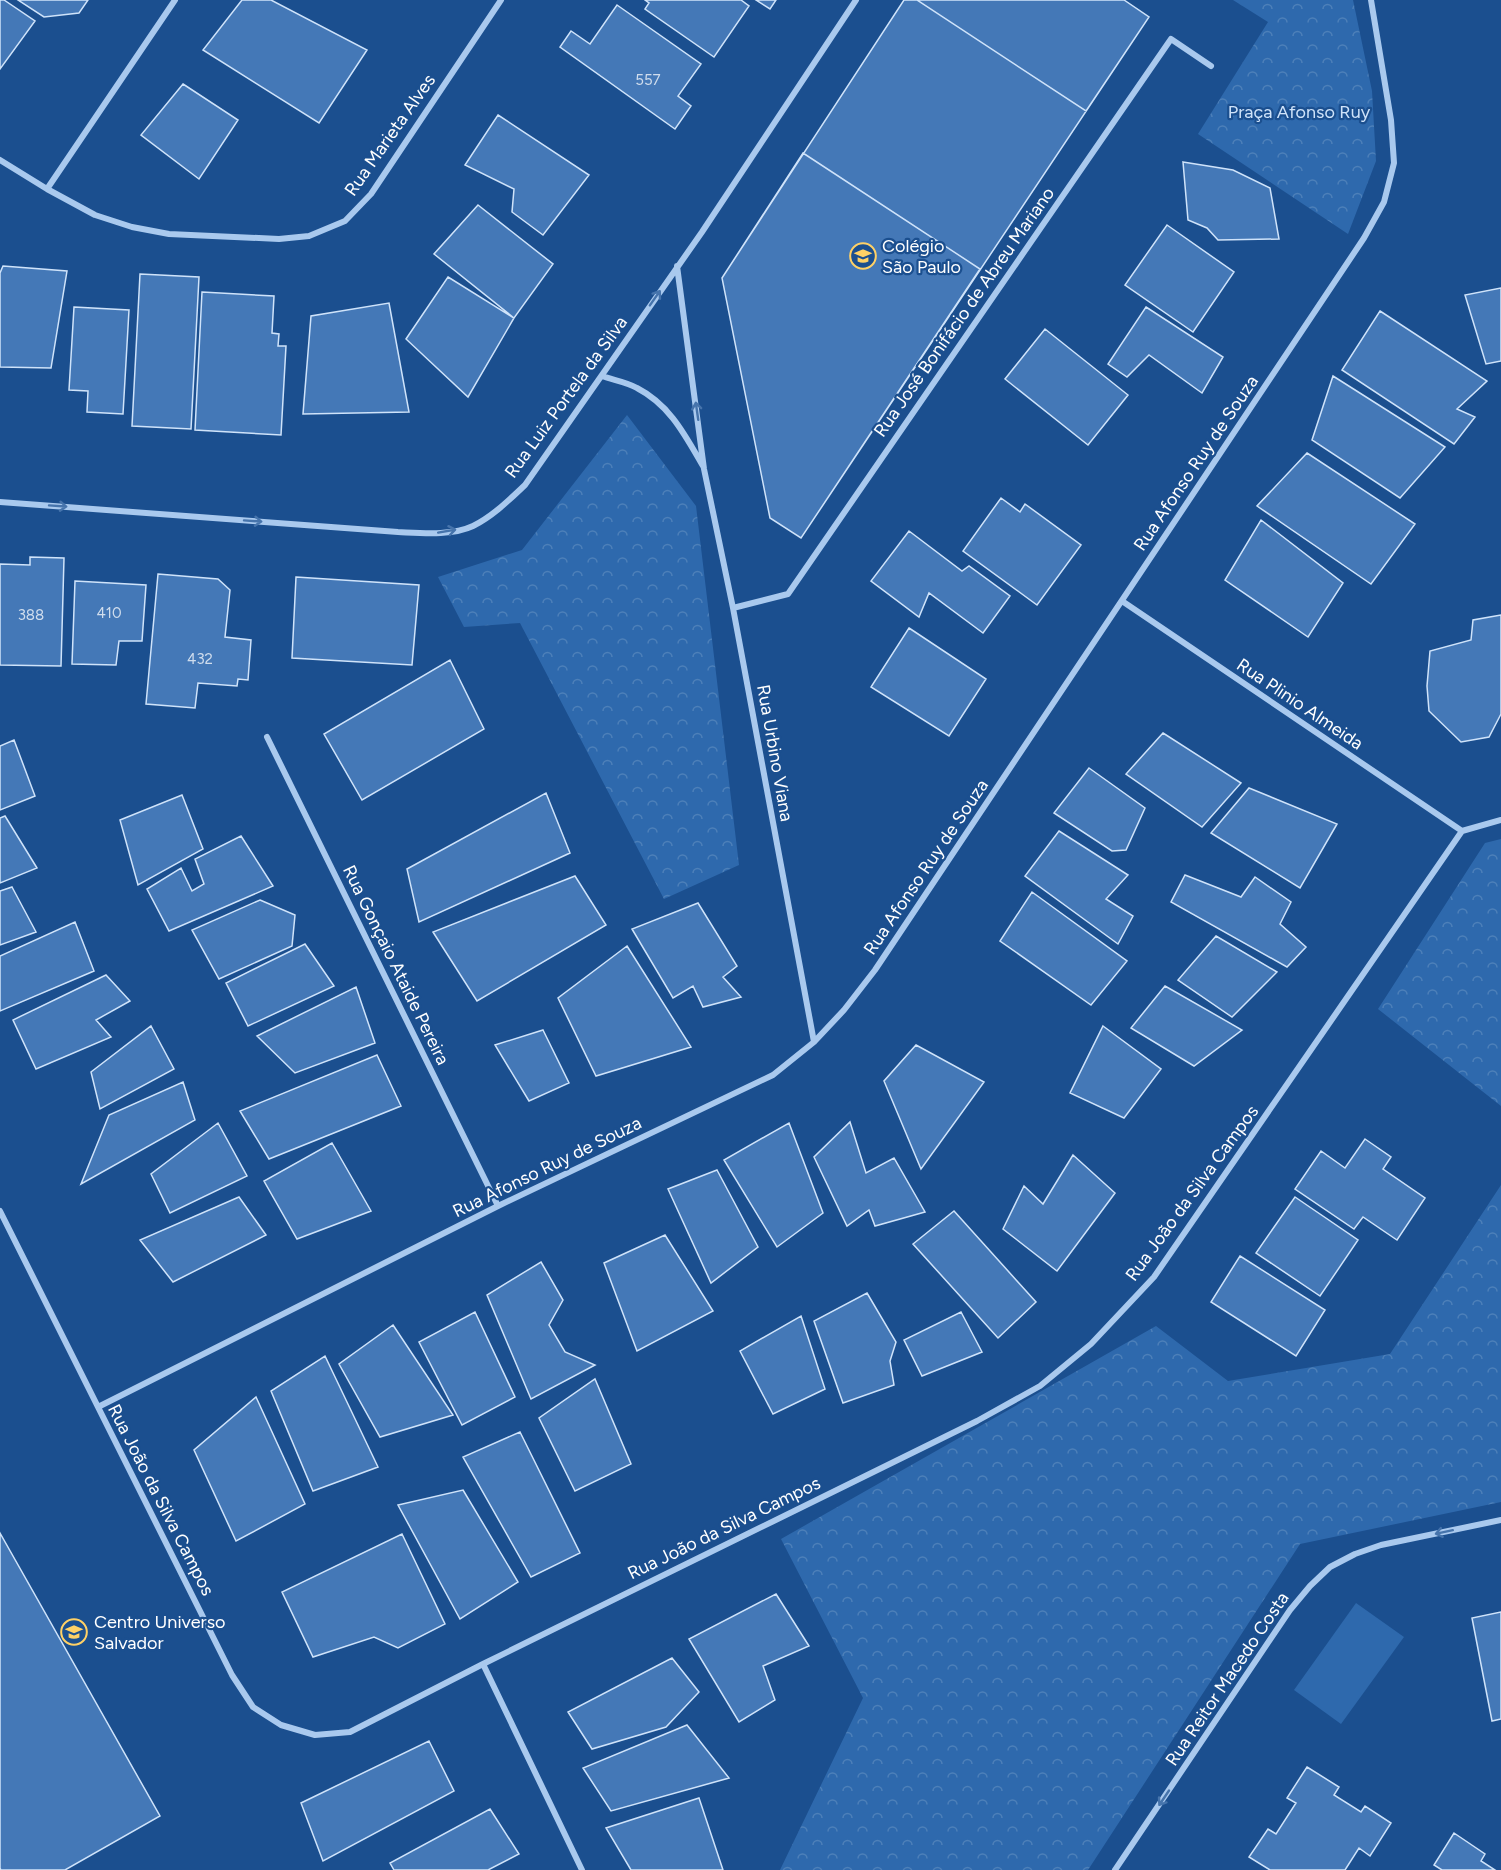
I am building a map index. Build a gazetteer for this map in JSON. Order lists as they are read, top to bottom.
{
  "streets": {
    "street": [
      "Rua Marieta Alves",
      "Rua José Bonifácio de Abreu Mariano",
      "Rua Luiz Portela da Silva",
      "Rua Afonso Ruy de Souza",
      "Rua Plinio Almeida",
      "Rua Urbino Viana",
      "Rua Gonçaio Ataide Pereira",
      "Rua João da Silva Campos",
      "Rua Reitor Macedo Costa"
    ]
  },
  "crossings": [
    ["Rua José Bonifácio de Abreu Mariano", "Rua Urbino Viana"],
    ["Rua Luiz Portela da Silva", "Rua Urbino Viana"],
    ["Rua Afonso Ruy de Souza", "Rua Plinio Almeida"],
    ["Rua Afonso Ruy de Souza", "Rua Urbino Viana"],
    ["Rua Afonso Ruy de Souza", "Rua Gonçaio Ataide Pereira"],
    ["Rua Afonso Ruy de Souza", "Rua João da Silva Campos"],
    ["Rua Plinio Almeida", "Rua João da Silva Campos"]
  ],
  "one_way": ["Rua Luiz Portela da Silva", "Rua Reitor Macedo Costa"],
  "parks": ["Praça Afonso Ruy"],
  "places": {
    "school or university": ["Colégio São Paulo", "Centro Universo Salvador"]
  },
  "house_numbers": [
    "557",
    "410",
    "388",
    "432"
  ]
}
